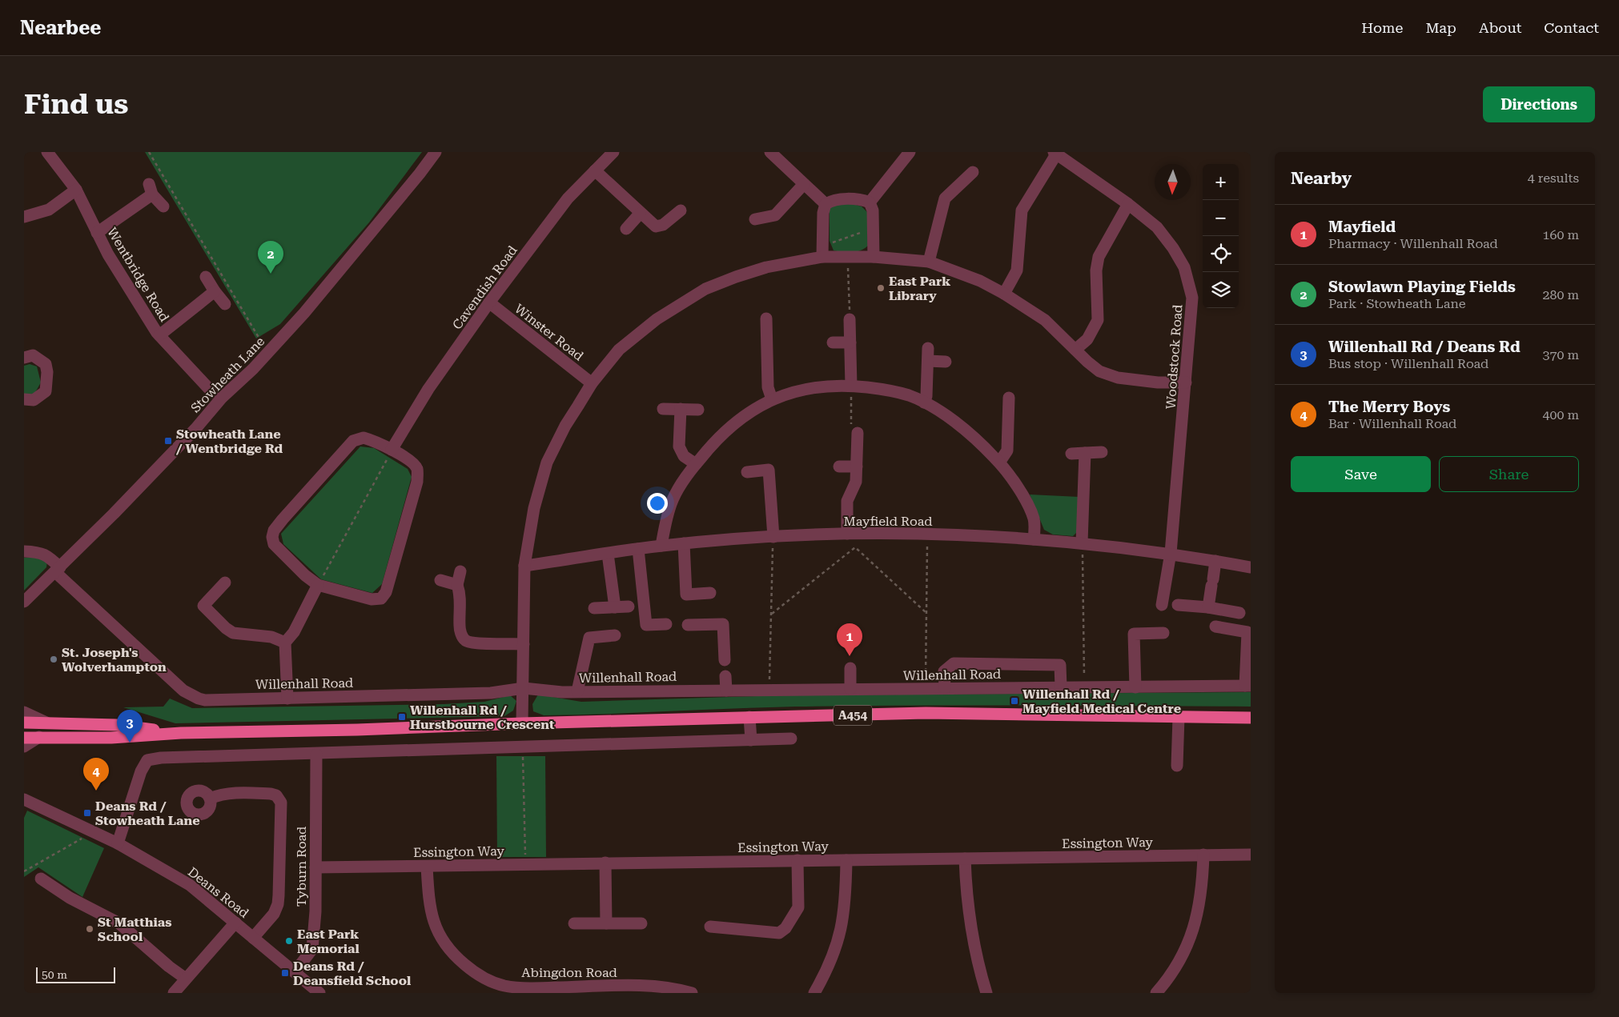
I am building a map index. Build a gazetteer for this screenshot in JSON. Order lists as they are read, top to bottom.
{
  "streets": {
    "highway": ["A454"],
    "street": [
      "Wentbridge Road",
      "Cavendish Road",
      "Winster Road",
      "Woodstock Road",
      "Stowheath Lane",
      "Mayfield Road",
      "Willenhall Road",
      "Essington Way",
      "Tyburn Road",
      "Deans Road",
      "Abingdon Road"
    ]
  },
  "crossings": [
    ["Wentbridge Road", "Stowheath Lane"],
    ["Cavendish Road", "Winster Road"],
    ["Woodstock Road", "Mayfield Road"],
    ["Stowheath Lane", "Willenhall Road"],
    ["Essington Way", "Tyburn Road"],
    ["Essington Way", "Abingdon Road"],
    ["Tyburn Road", "Deans Road"]
  ],
  "places": {
    "other": [
      "East Park Library",
      "St. Joseph's Wolverhampton",
      "St Matthias School",
      "East Park Memorial"
    ],
    "transit": [
      "Stowheath Lane / Wentbridge Rd",
      "Willenhall Rd / Mayfield Medical Centre",
      "Willenhall Rd / Hurstbourne Crescent",
      "Deans Rd / Stowheath Lane",
      "Deans Rd / Deansfield School"
    ]
  },
  "scale_bar": "50 m",
  "north": "bottom",
  "page": {
    "header": "Nearbee",
    "nav": [
      "Home",
      "Map",
      "About",
      "Contact"
    ],
    "buttons": [
      "Directions",
      ["Save", "Share"]
    ],
    "title": "Find us",
    "heading": ["Nearby", "4 results"],
    "map_buttons": ["+", "−"],
    "list": [
      {
        "mark": "1",
        "name": "Mayfield",
        "note": "Pharmacy · Willenhall Road",
        "value": "160 m"
      },
      {
        "mark": "2",
        "name": "Stowlawn Playing Fields",
        "note": "Park · Stowheath Lane",
        "value": "280 m"
      },
      {
        "mark": "3",
        "name": "Willenhall Rd / Deans Rd",
        "note": "Bus stop · Willenhall Road",
        "value": "370 m"
      },
      {
        "mark": "4",
        "name": "The Merry Boys",
        "note": "Bar · Willenhall Road",
        "value": "400 m"
      }
    ],
    "pins": [
      "2",
      "1",
      "3",
      "4"
    ],
    "scale": "50 m"
  }
}
